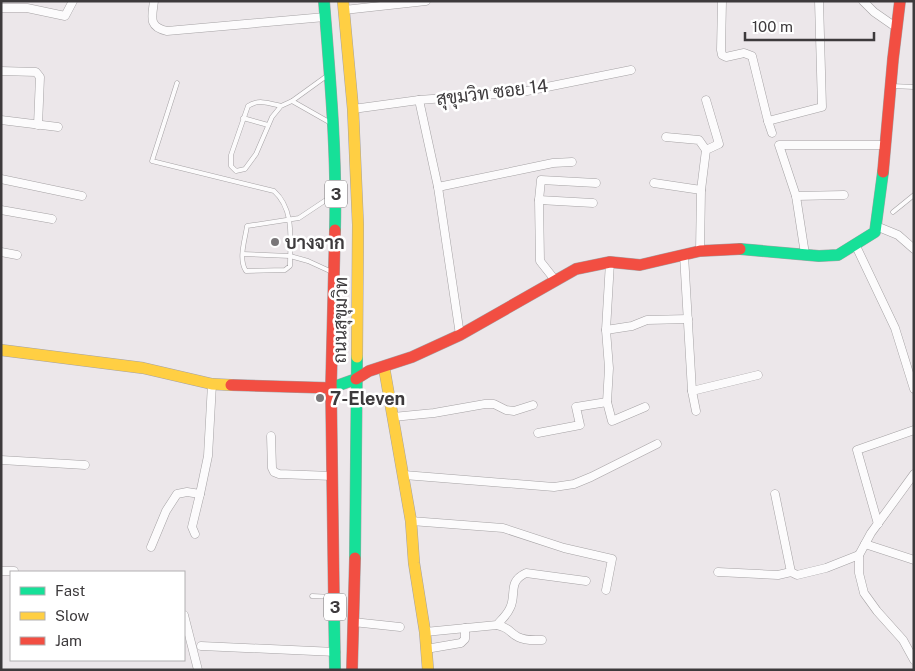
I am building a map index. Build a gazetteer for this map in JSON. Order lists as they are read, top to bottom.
{
  "streets": {
    "street": ["สุขุมวิท ซอย 14", "3", "ถนนสุขุมวิท"]
  },
  "crossings": [
    ["สุขุมวิท ซอย 14", "ถนนสุขุมวิท"]
  ],
  "places": ["บางจาก", "7-Eleven"],
  "legend": ["Fast", "Slow", "Jam"],
  "scale_bar": "100 m"
}
